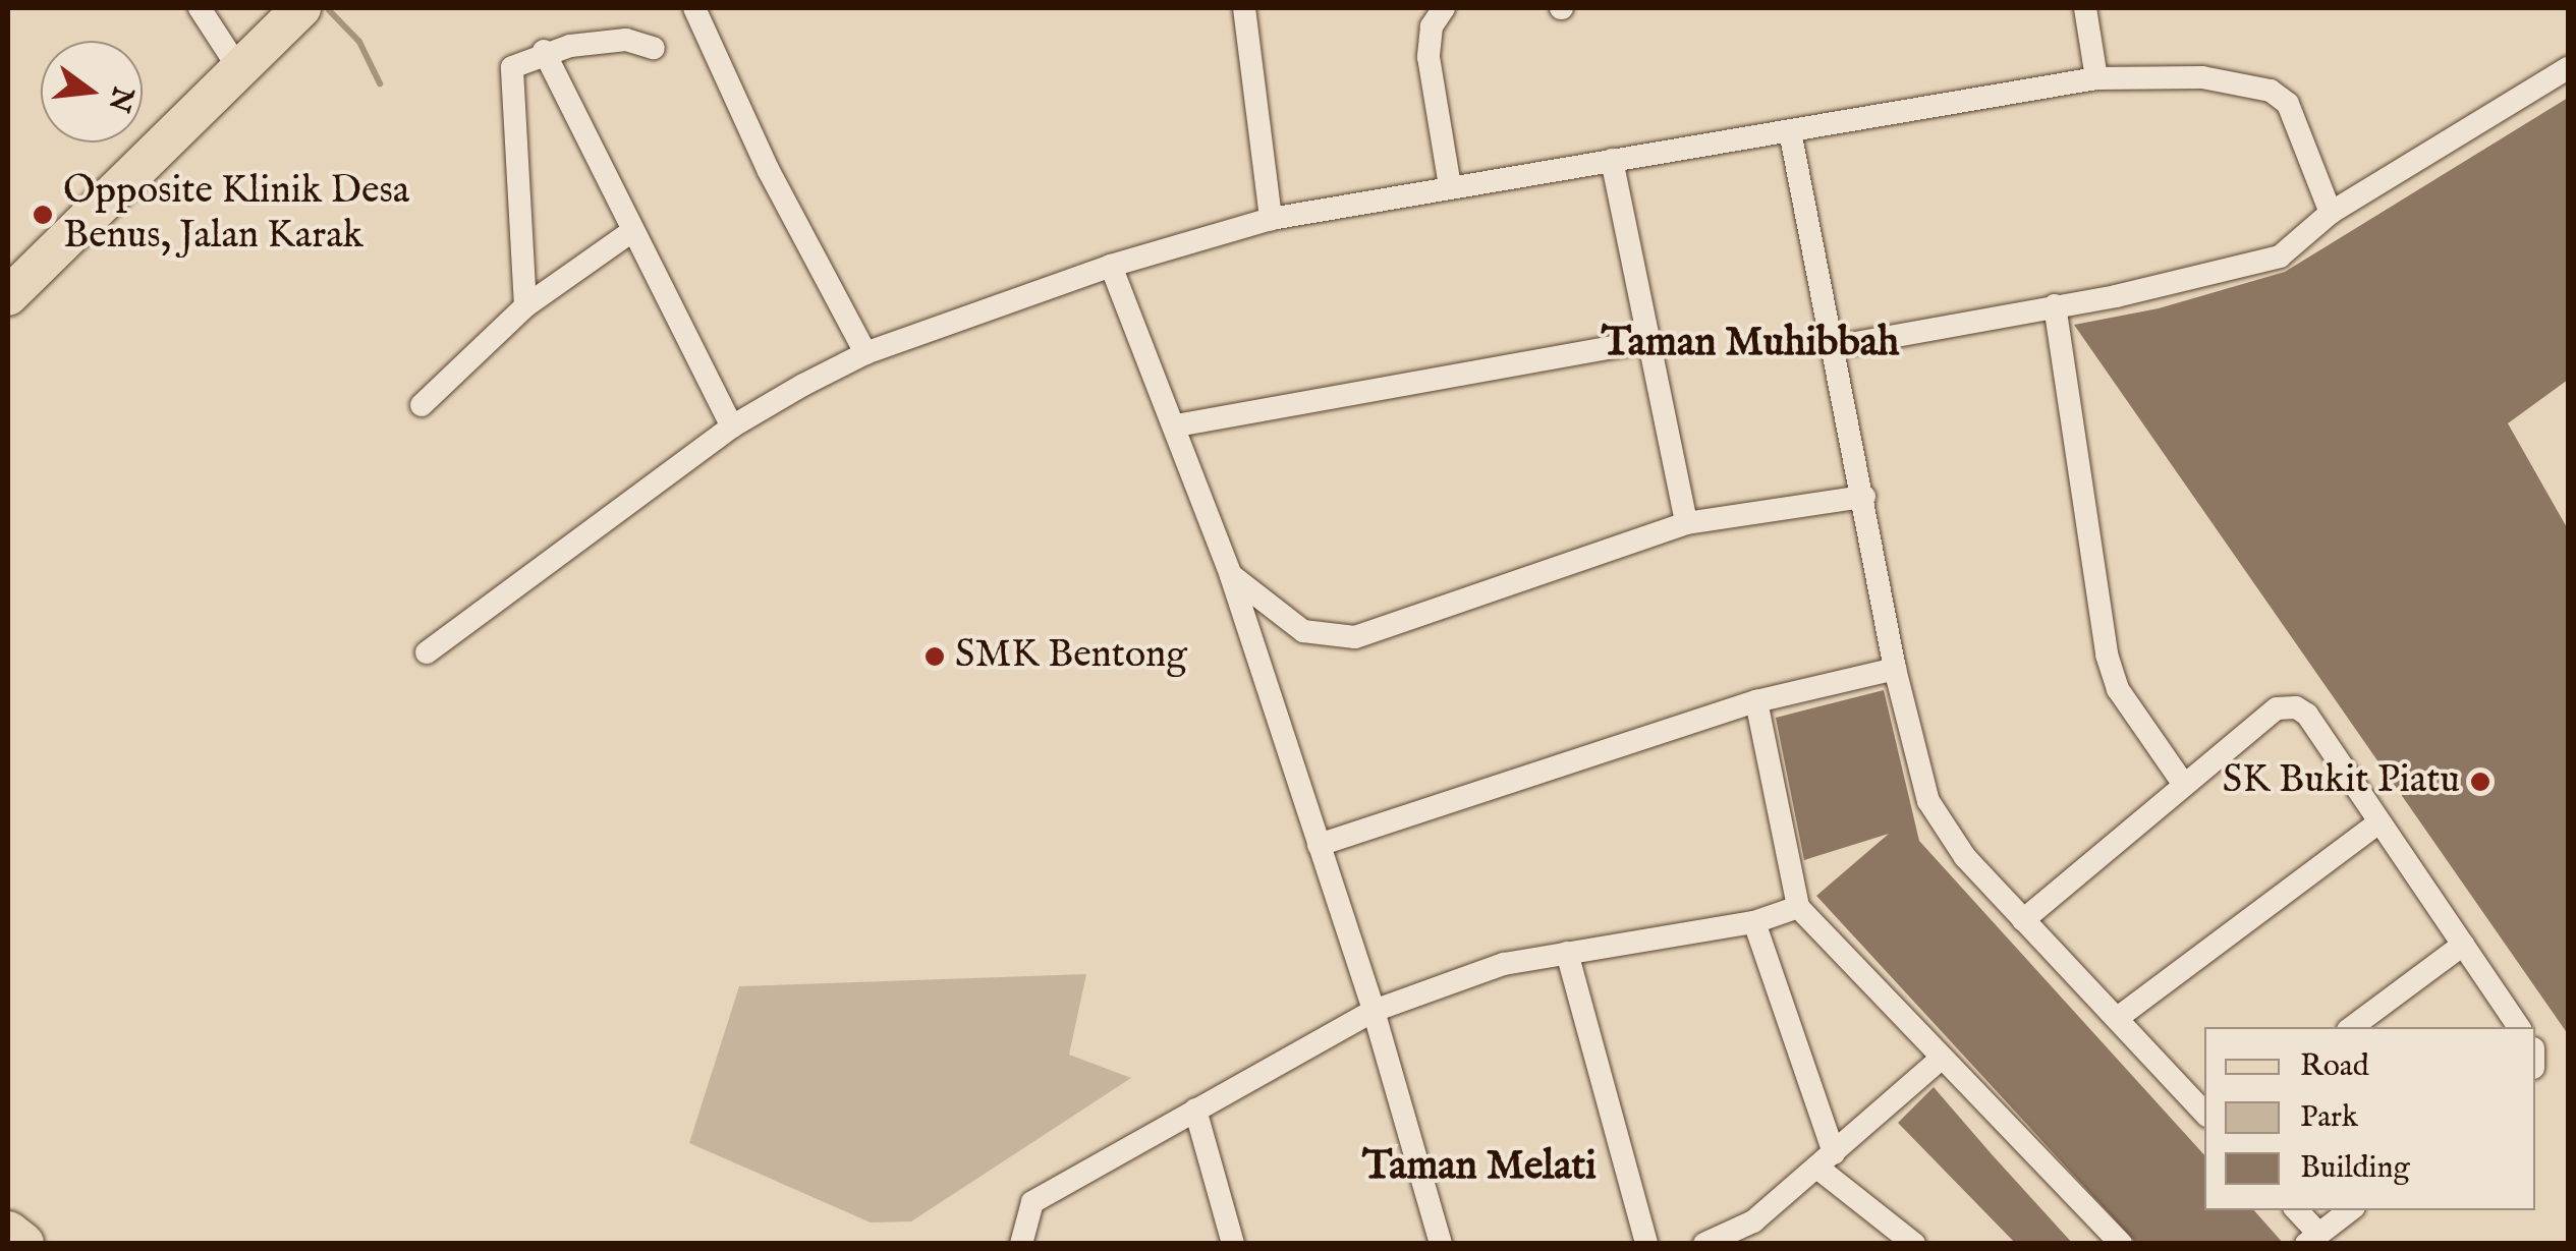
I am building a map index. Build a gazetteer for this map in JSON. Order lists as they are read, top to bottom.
{
  "districts": ["Taman Muhibbah", "Taman Melati"],
  "places": ["Opposite Klinik Desa Benus, Jalan Karak", "SMK Bentong", "SK Bukit Piatu"],
  "legend": ["Road", "Park", "Building"],
  "north": "right"
}
